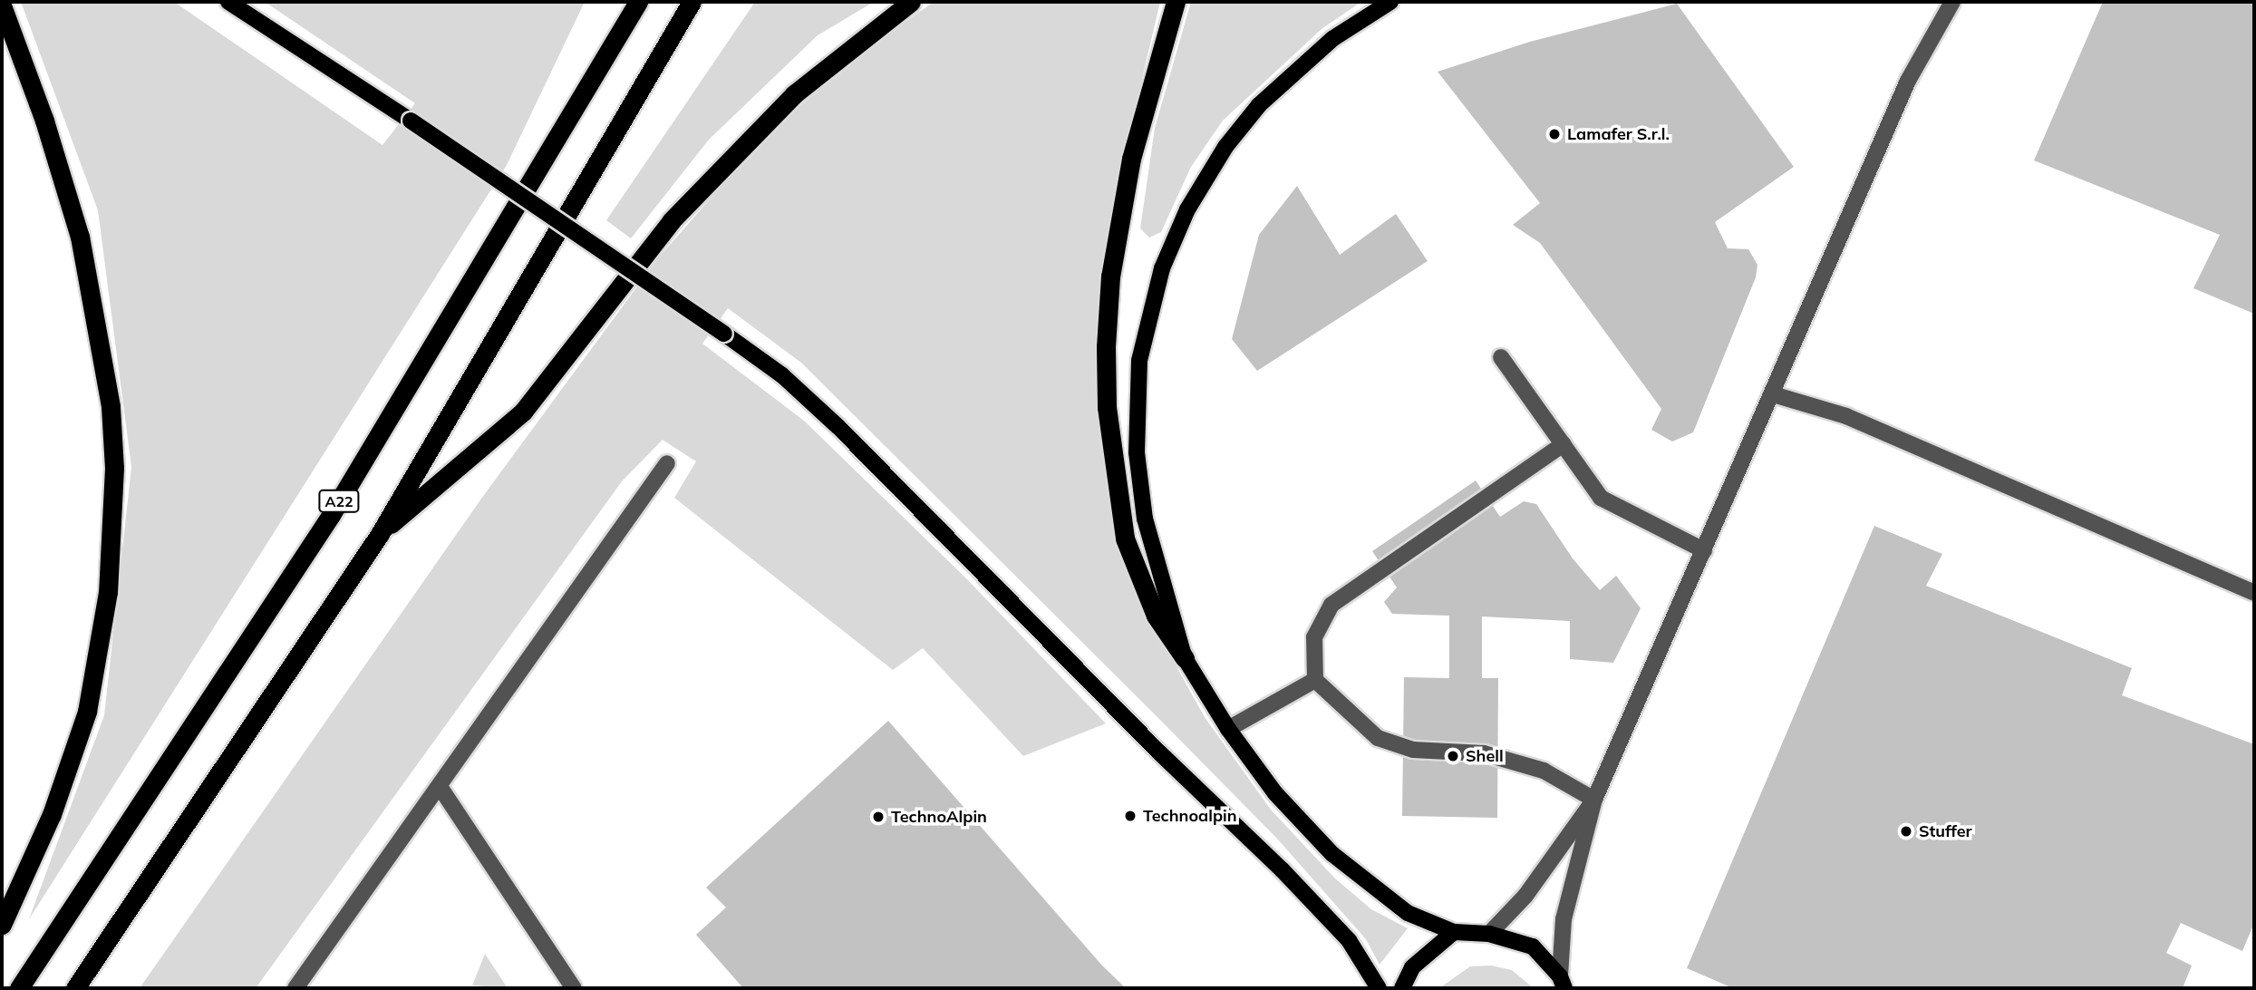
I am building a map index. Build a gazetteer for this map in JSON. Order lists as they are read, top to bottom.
{
  "streets": {
    "highway": ["A22"]
  },
  "places": [
    "Lamafer S.r.l.",
    "Shell",
    "Technoalpin",
    "TechnoAlpin",
    "Stuffer"
  ]
}
